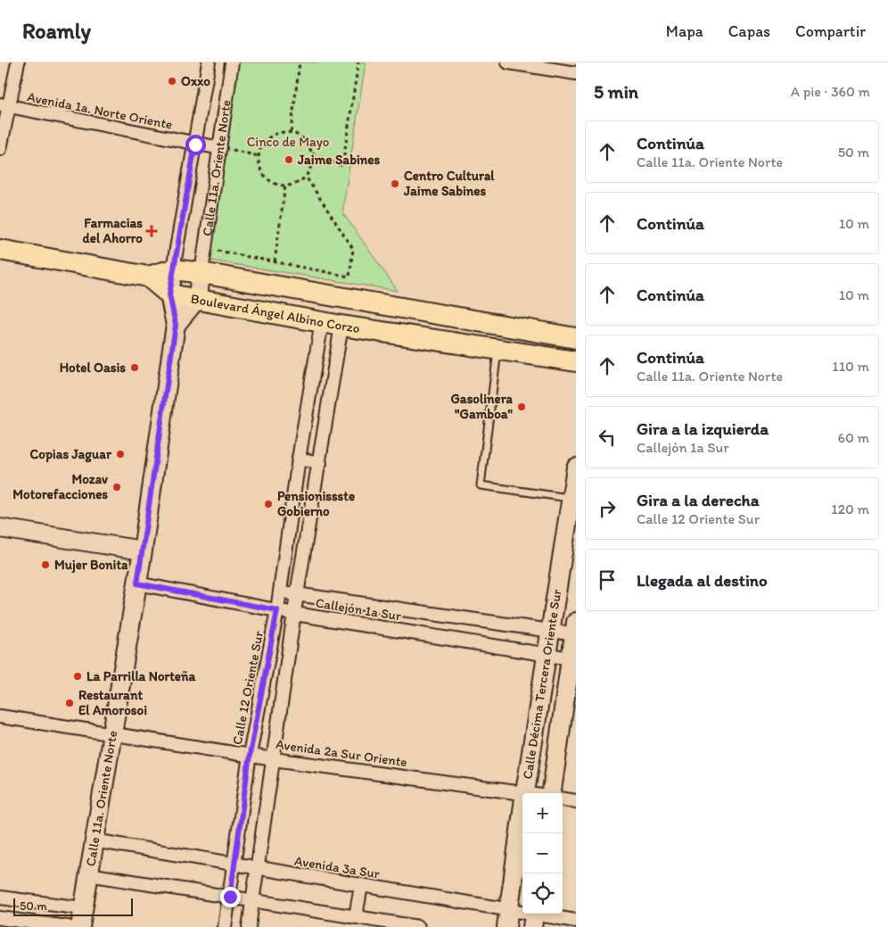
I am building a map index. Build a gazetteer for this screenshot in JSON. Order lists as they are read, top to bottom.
{
  "streets": {
    "main road": ["Boulevard Ángel Albino Corzo"],
    "street": [
      "Avenida 1a. Norte Oriente",
      "Calle 11a. Oriente Norte",
      "Callejón 1a Sur",
      "Calle Décima Tercera Oriente Sur",
      "Calle 12 Oriente Sur",
      "Avenida 2a Sur Oriente",
      "Avenida 3a Sur"
    ]
  },
  "crossings": [
    ["Avenida 1a. Norte Oriente", "Calle 11a. Oriente Norte"],
    ["Calle 11a. Oriente Norte", "Boulevard Ángel Albino Corzo"],
    ["Calle 11a. Oriente Norte", "Callejón 1a Sur"],
    ["Calle 11a. Oriente Norte", "Avenida 2a Sur Oriente"],
    ["Calle 11a. Oriente Norte", "Avenida 3a Sur"],
    ["Boulevard Ángel Albino Corzo", "Calle 12 Oriente Sur"],
    ["Callejón 1a Sur", "Calle Décima Tercera Oriente Sur"],
    ["Callejón 1a Sur", "Calle 12 Oriente Sur"],
    ["Calle Décima Tercera Oriente Sur", "Avenida 2a Sur Oriente"],
    ["Calle Décima Tercera Oriente Sur", "Avenida 3a Sur"],
    ["Calle 12 Oriente Sur", "Avenida 2a Sur Oriente"],
    ["Calle 12 Oriente Sur", "Avenida 3a Sur"]
  ],
  "parks": ["Cinco de Mayo"],
  "places": {
    "other": [
      "Oxxo",
      "Jaime Sabines",
      "Centro Cultural Jaime Sabines",
      "Hotel Oasis",
      "Gasolinera \"Gamboa\"",
      "Copias Jaguar",
      "Mozav Motorefacciones",
      "Pensionissste Gobierno",
      "Mujer Bonita",
      "La Parrilla Norteña",
      "Restaurant El Amorosoi"
    ],
    "health": ["Farmacias del Ahorro"]
  },
  "scale_bar": "50 m",
  "page": {
    "header": "Roamly",
    "nav": ["Mapa", "Capas", "Compartir"],
    "heading": ["5 min", "A pie · 360 m"],
    "list": [
      ["Continúa", "Calle 11a. Oriente Norte", "50 m"],
      ["Continúa", "10 m"],
      ["Continúa", "10 m"],
      ["Continúa", "Calle 11a. Oriente Norte", "110 m"],
      ["Gira a la izquierda", "Callejón 1a Sur", "60 m"],
      ["Gira a la derecha", "Calle 12 Oriente Sur", "120 m"],
      "Llegada al destino"
    ],
    "map_buttons": ["+", "−"],
    "scale": "50 m"
  }
}
